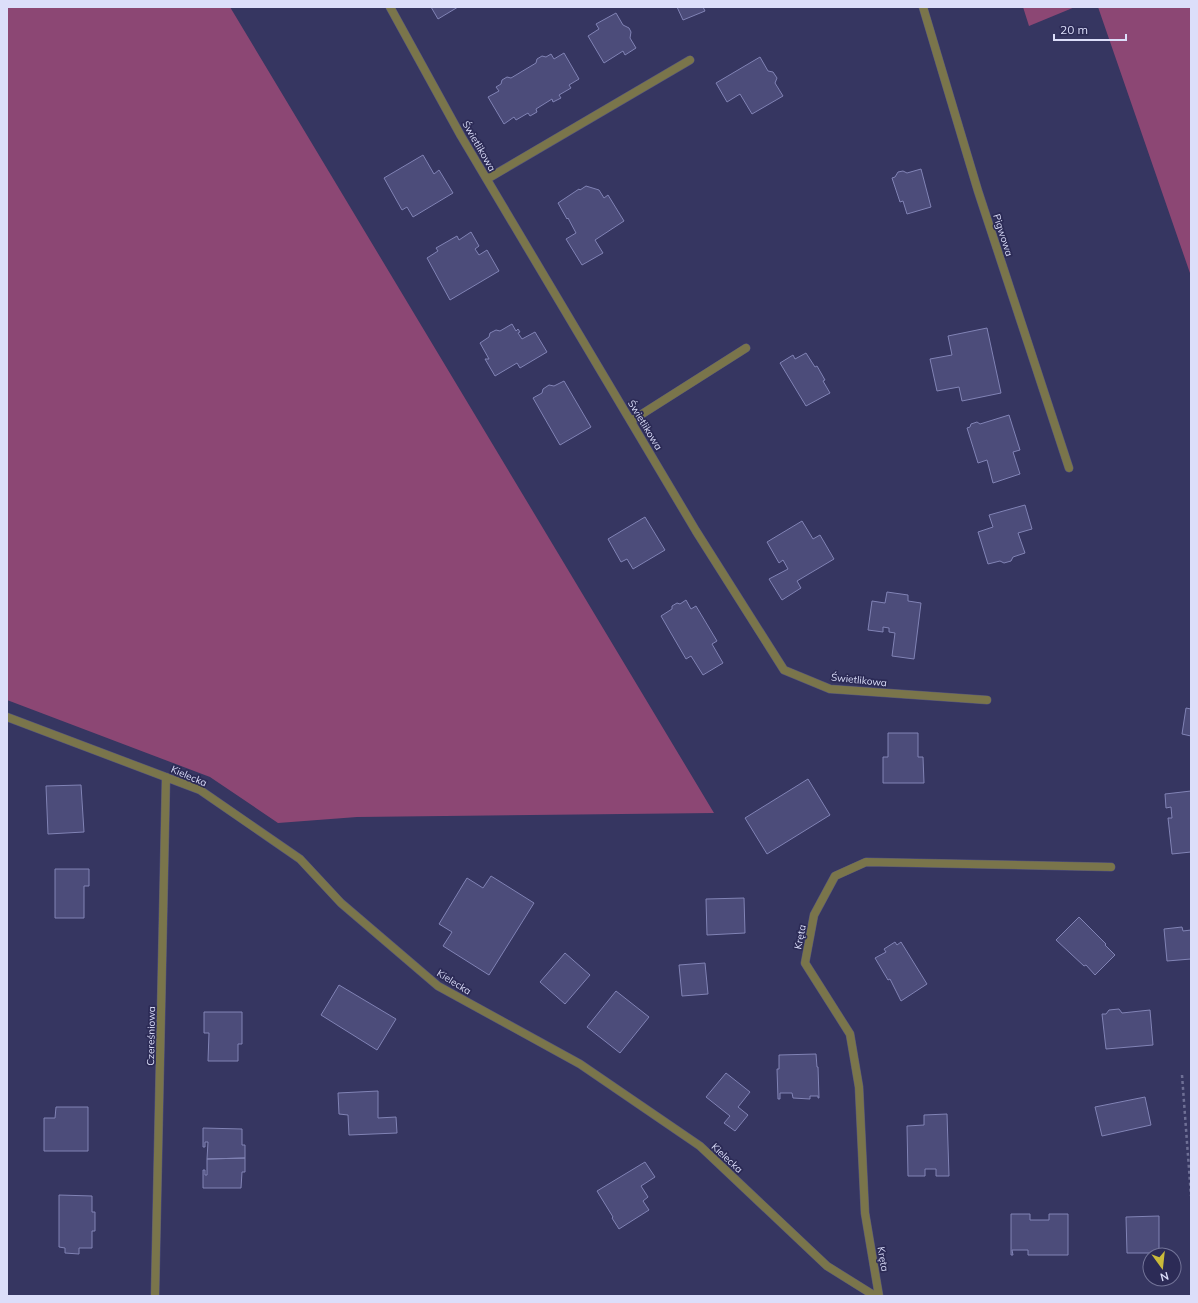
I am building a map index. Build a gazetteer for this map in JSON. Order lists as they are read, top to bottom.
{
  "streets": {
    "street": [
      "Świetlikowa",
      "Pigwowa",
      "Kielecka",
      "Kręta",
      "Czereśniowa"
    ]
  },
  "crossings": [
    ["Kielecka", "Czereśniowa"]
  ],
  "scale_bar": "20 m",
  "north": "bottom"
}
